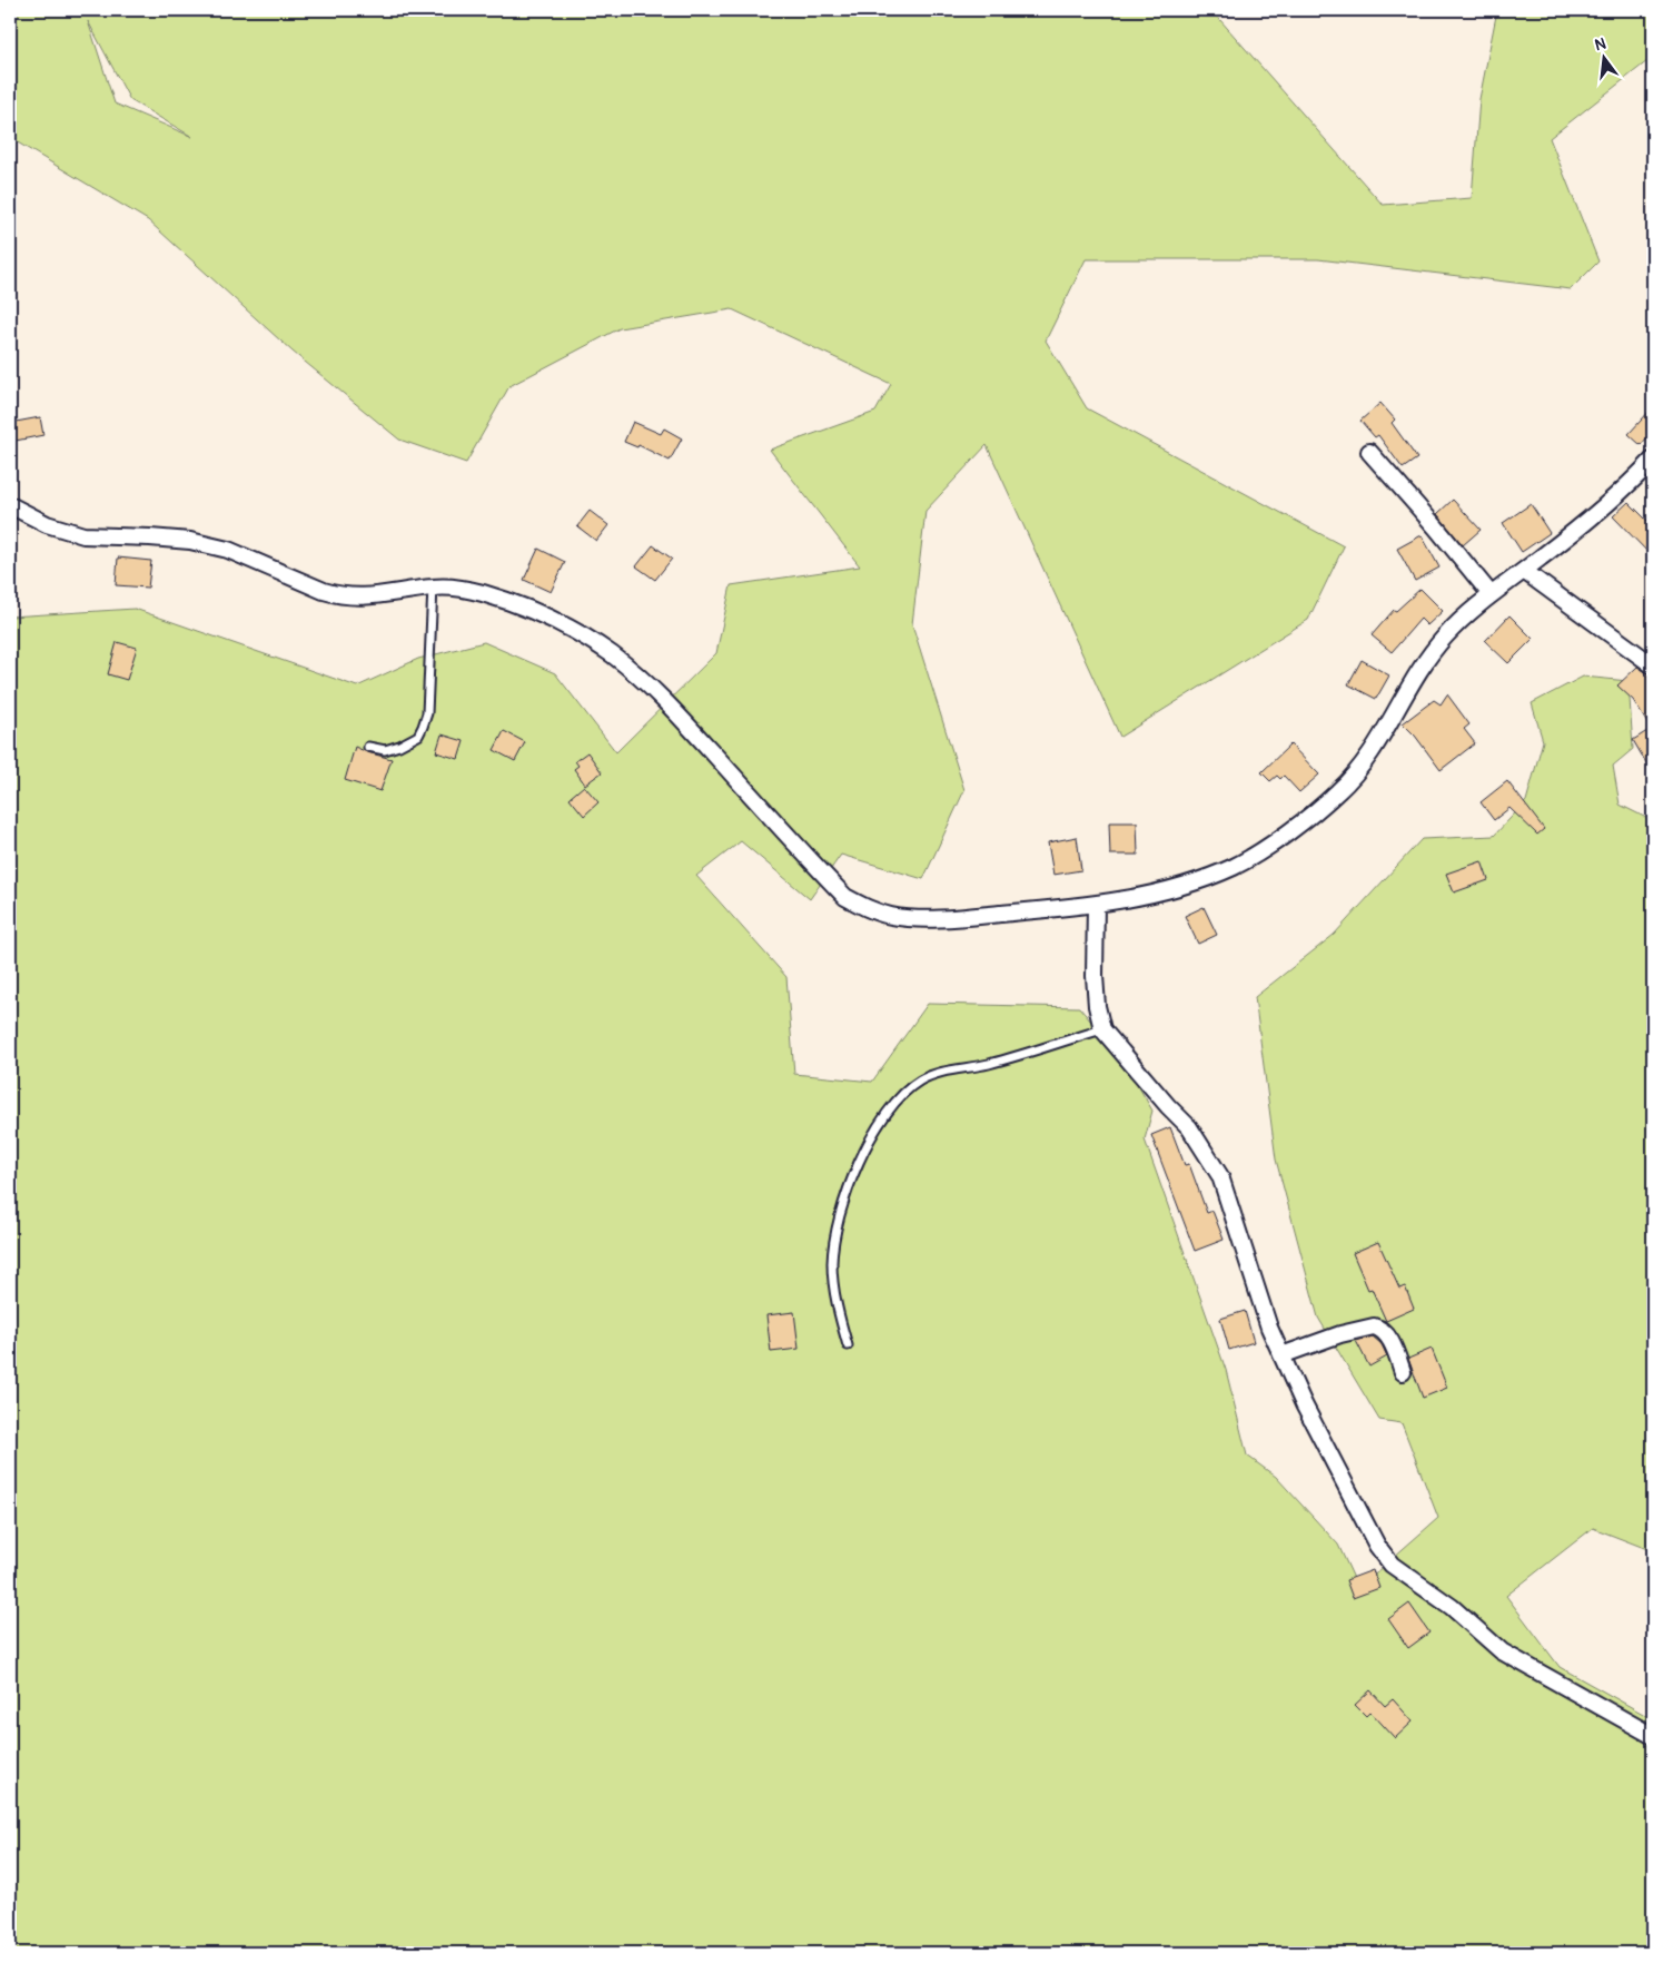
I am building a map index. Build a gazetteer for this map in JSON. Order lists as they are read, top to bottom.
{
  "north": "top"
}
